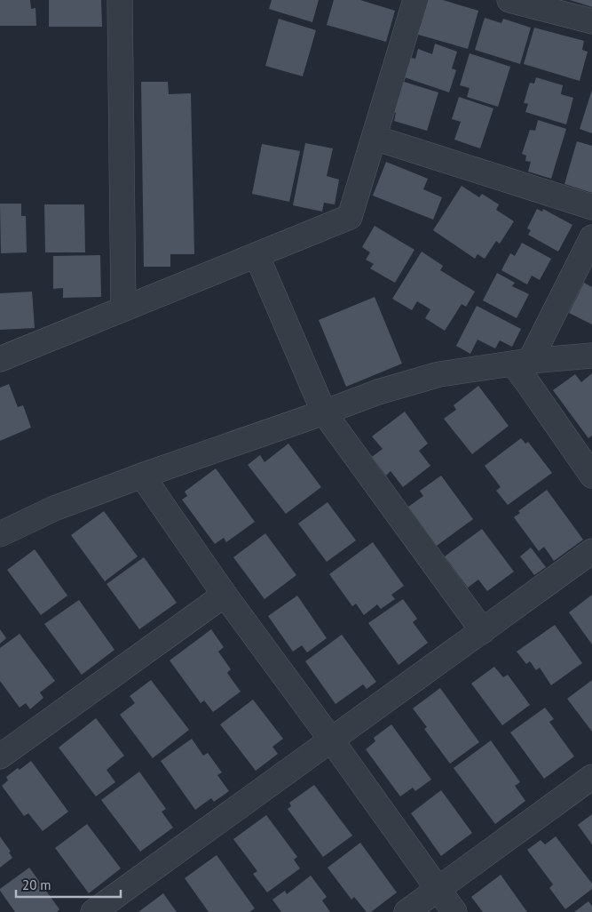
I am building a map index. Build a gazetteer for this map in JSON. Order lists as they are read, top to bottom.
{
  "scale_bar": "20 m"
}
